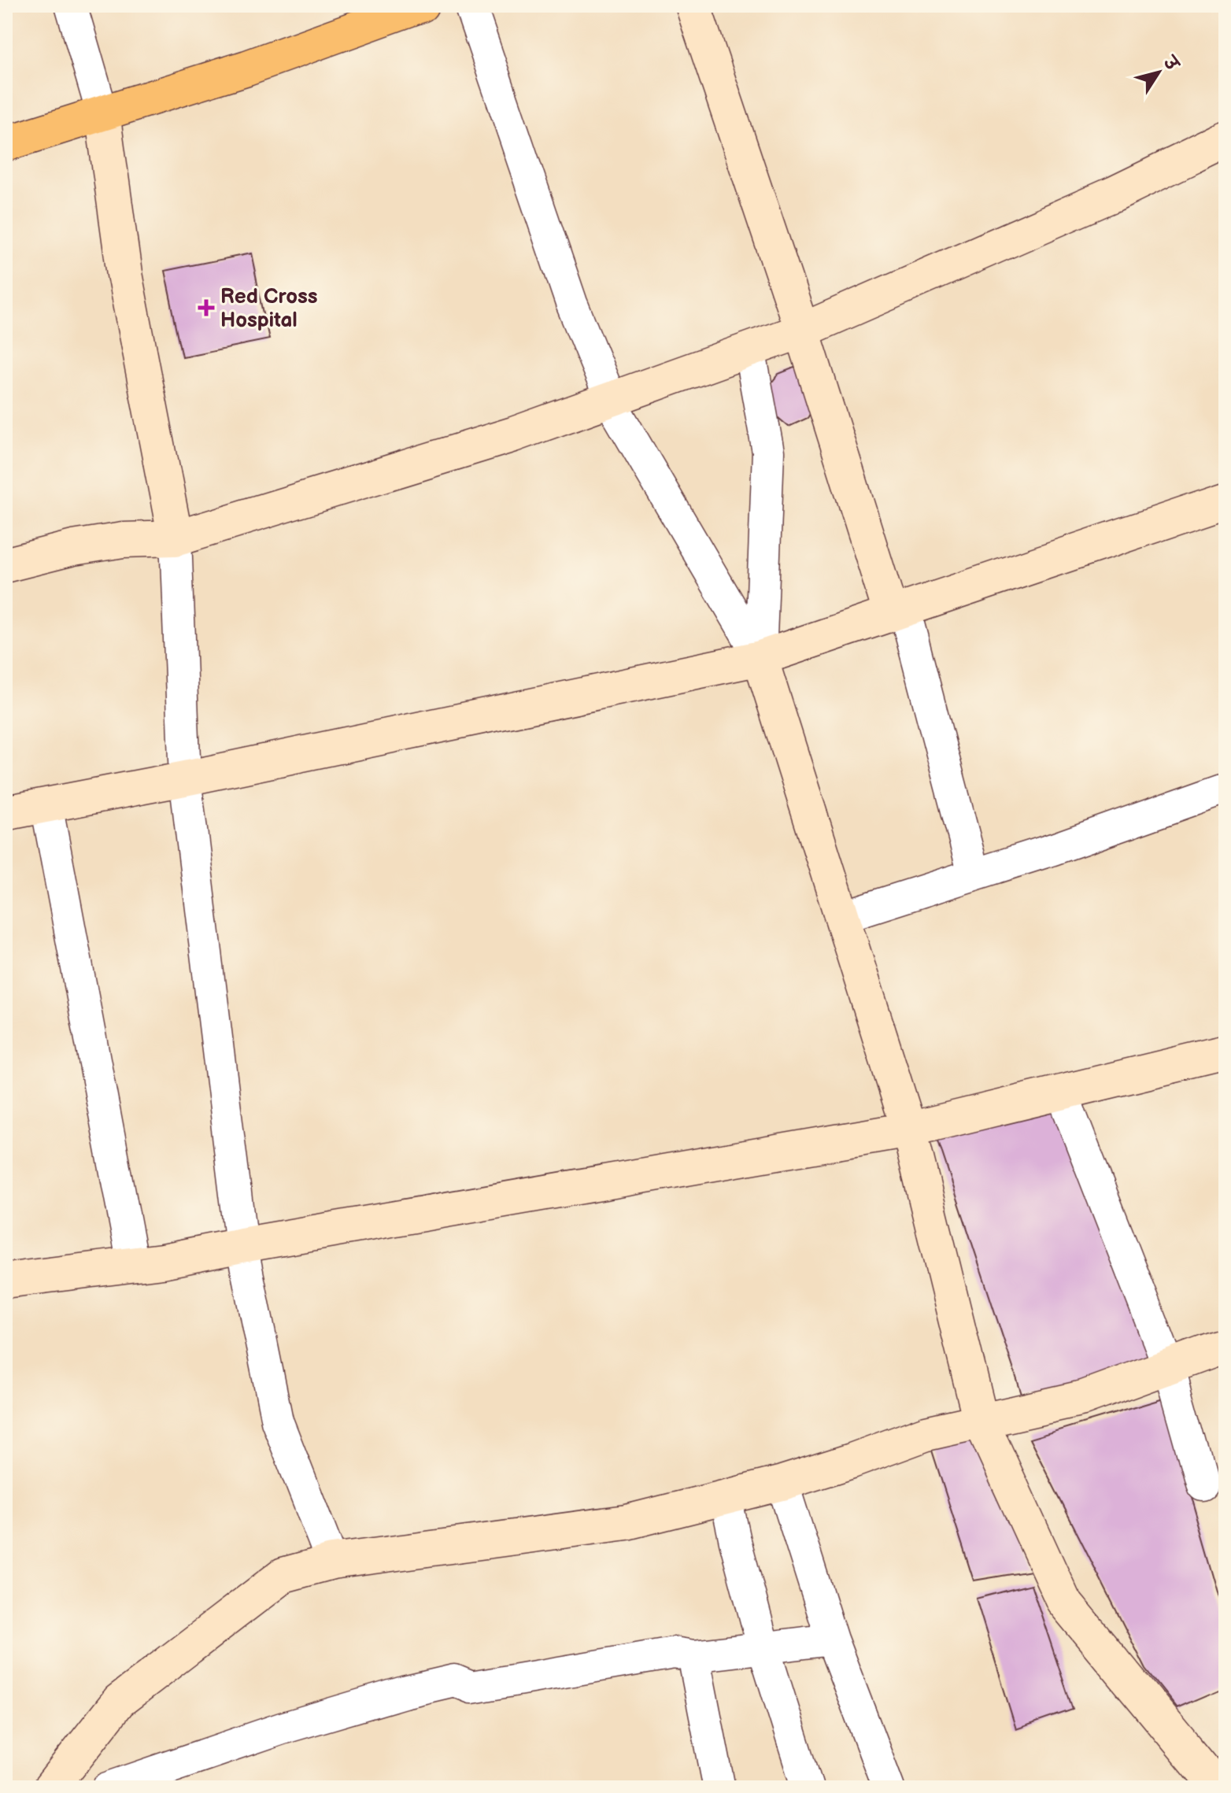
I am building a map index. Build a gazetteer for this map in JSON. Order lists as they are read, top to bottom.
{
  "places": {
    "health": ["Red Cross Hospital"]
  },
  "north": "top right"
}
